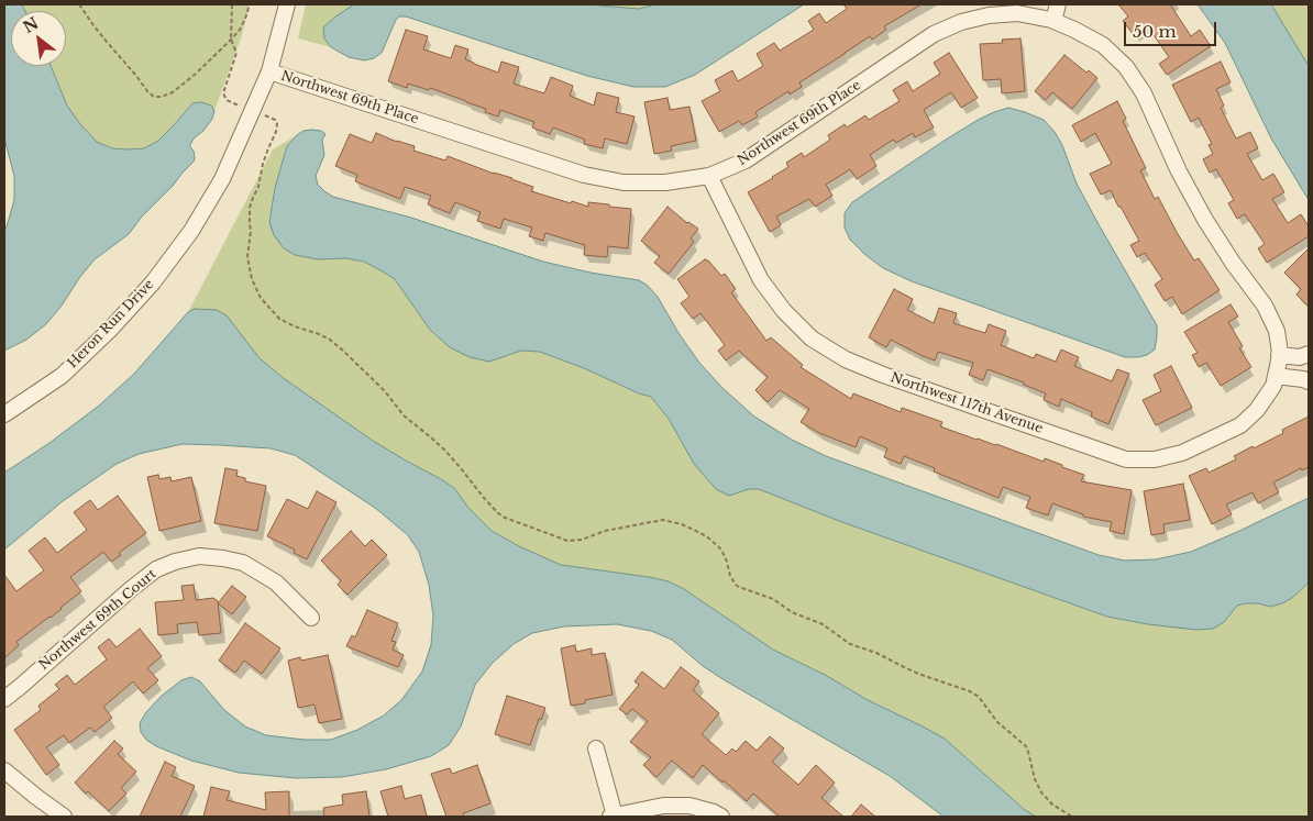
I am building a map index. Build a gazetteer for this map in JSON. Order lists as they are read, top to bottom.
{
  "streets": {
    "street": [
      "Northwest 69th Place",
      "Heron Run Drive",
      "Northwest 117th Avenue",
      "Northwest 69th Court"
    ]
  },
  "crossings": [
    ["Northwest 69th Place", "Heron Run Drive"],
    ["Northwest 69th Place", "Northwest 117th Avenue"]
  ],
  "scale_bar": "50 m",
  "north": "top left"
}
